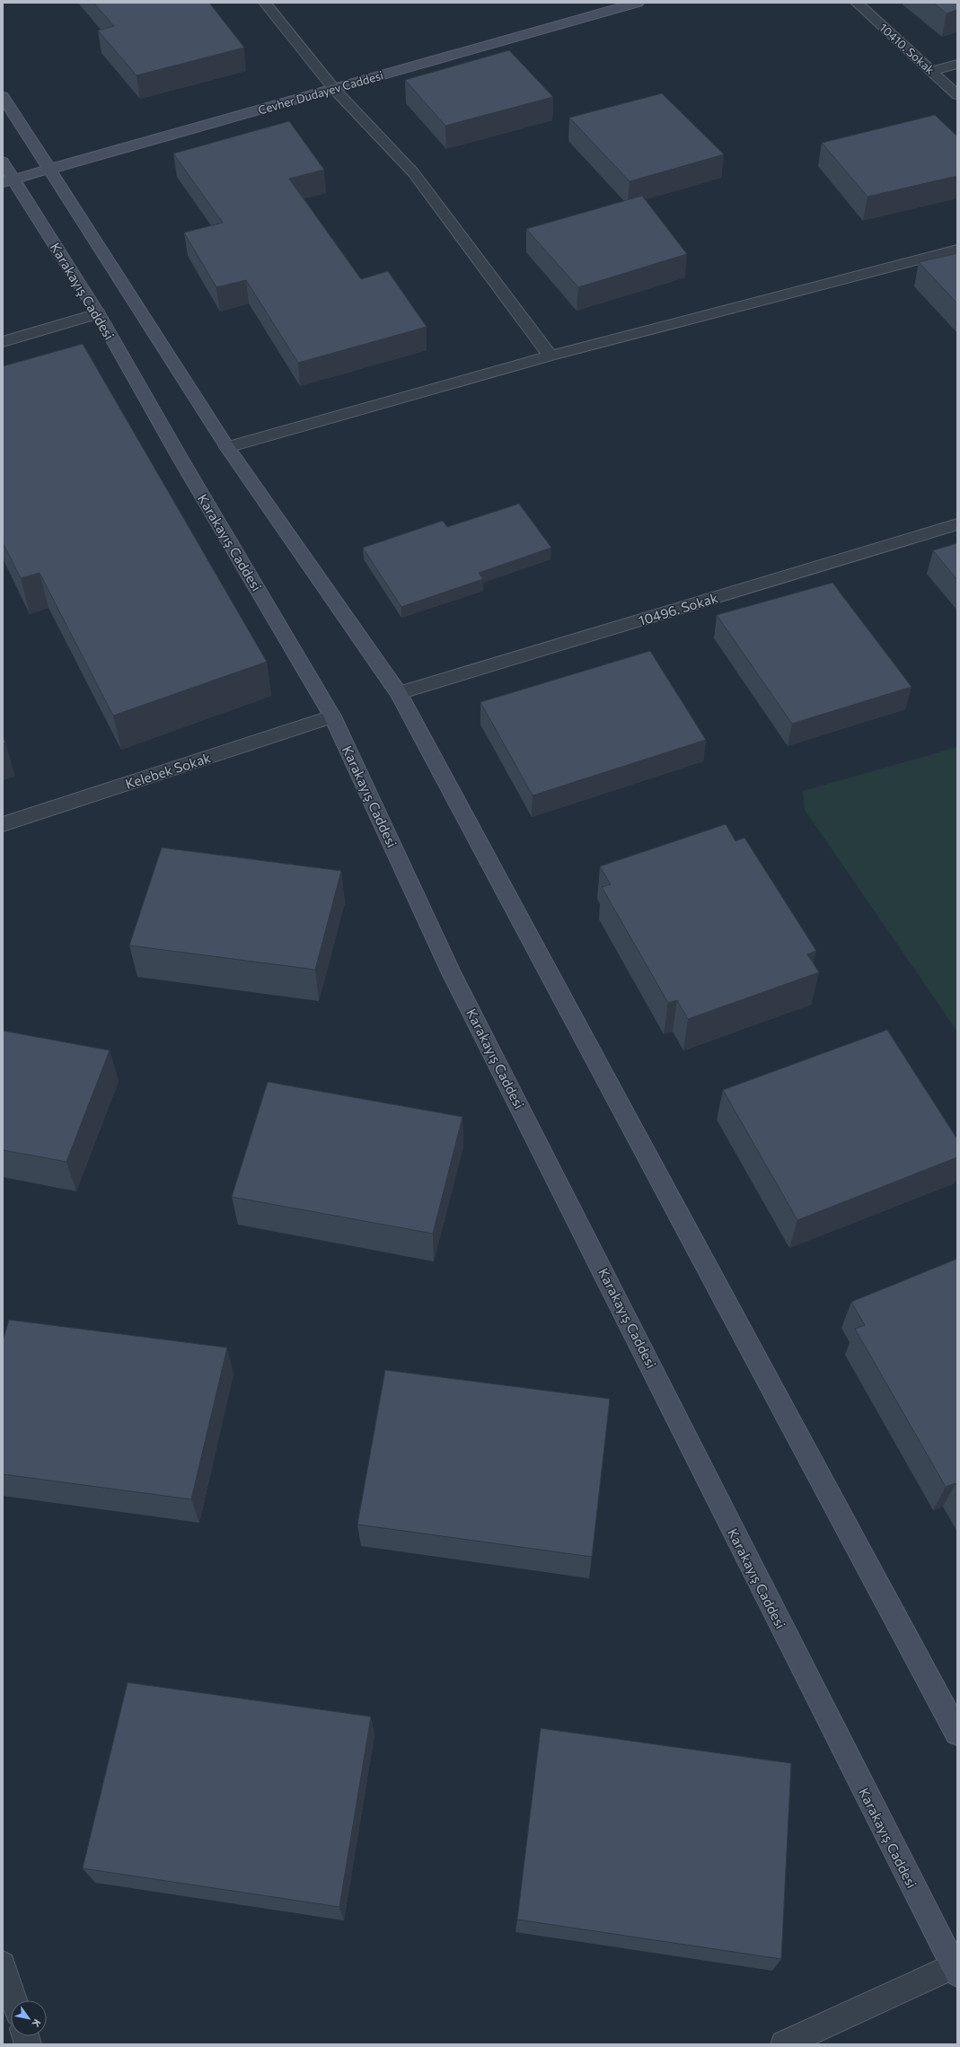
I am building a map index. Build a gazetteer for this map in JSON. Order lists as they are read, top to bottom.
{
  "streets": {
    "main road": ["Cevher Dudayev Caddesi", "Karakayış Caddesi"],
    "street": ["10410. Sokak", "10496. Sokak", "Kelebek Sokak"]
  },
  "crossings": [
    ["Cevher Dudayev Caddesi", "Karakayış Caddesi"],
    ["Karakayış Caddesi", "Kelebek Sokak"]
  ],
  "north": "bottom right"
}
